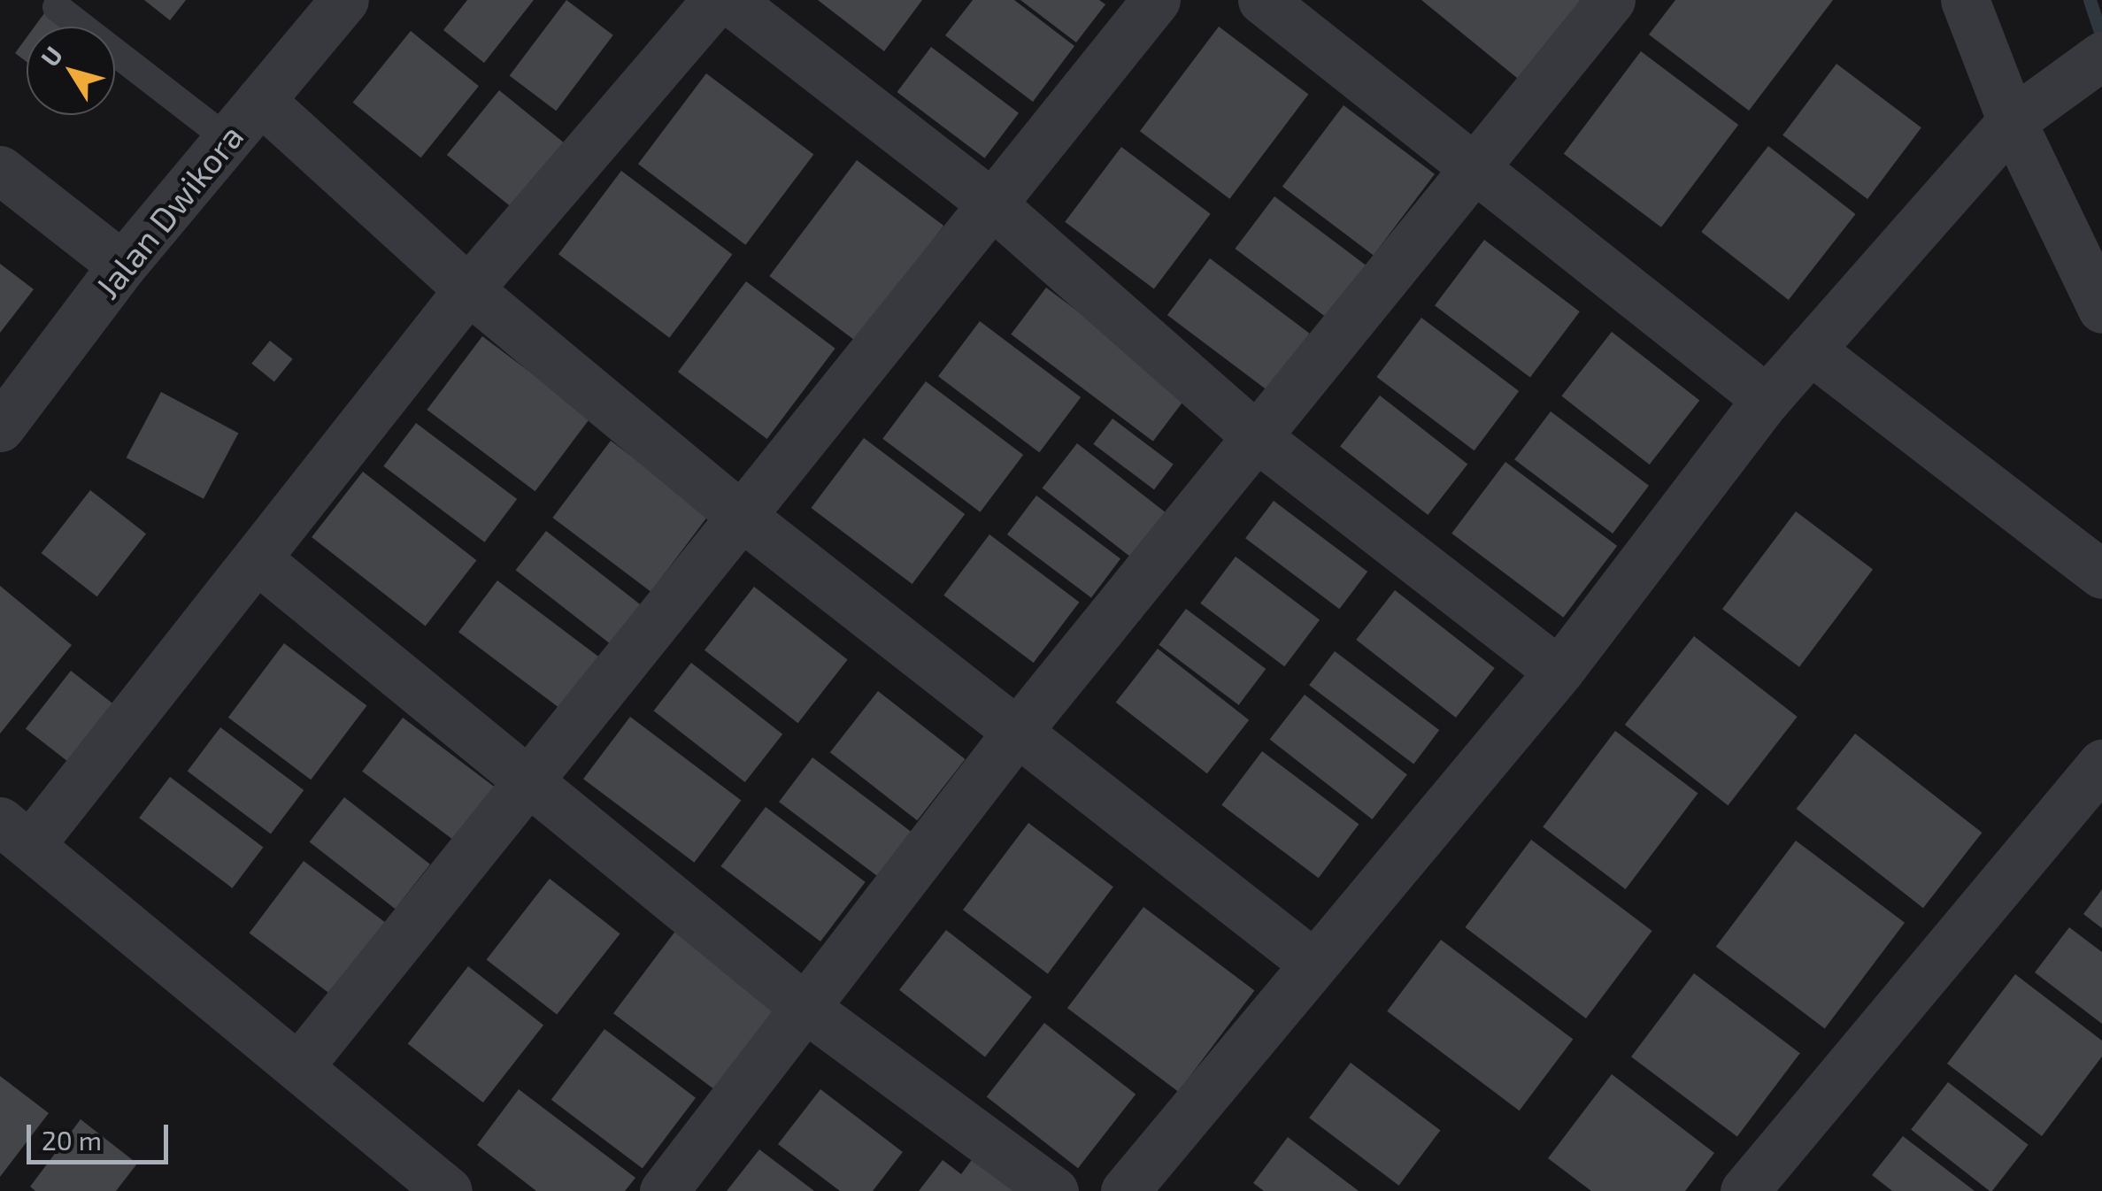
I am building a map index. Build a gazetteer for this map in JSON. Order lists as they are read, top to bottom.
{
  "streets": {
    "street": ["Jalan Dwikora"]
  },
  "scale_bar": "20 m",
  "north": "top left"
}
